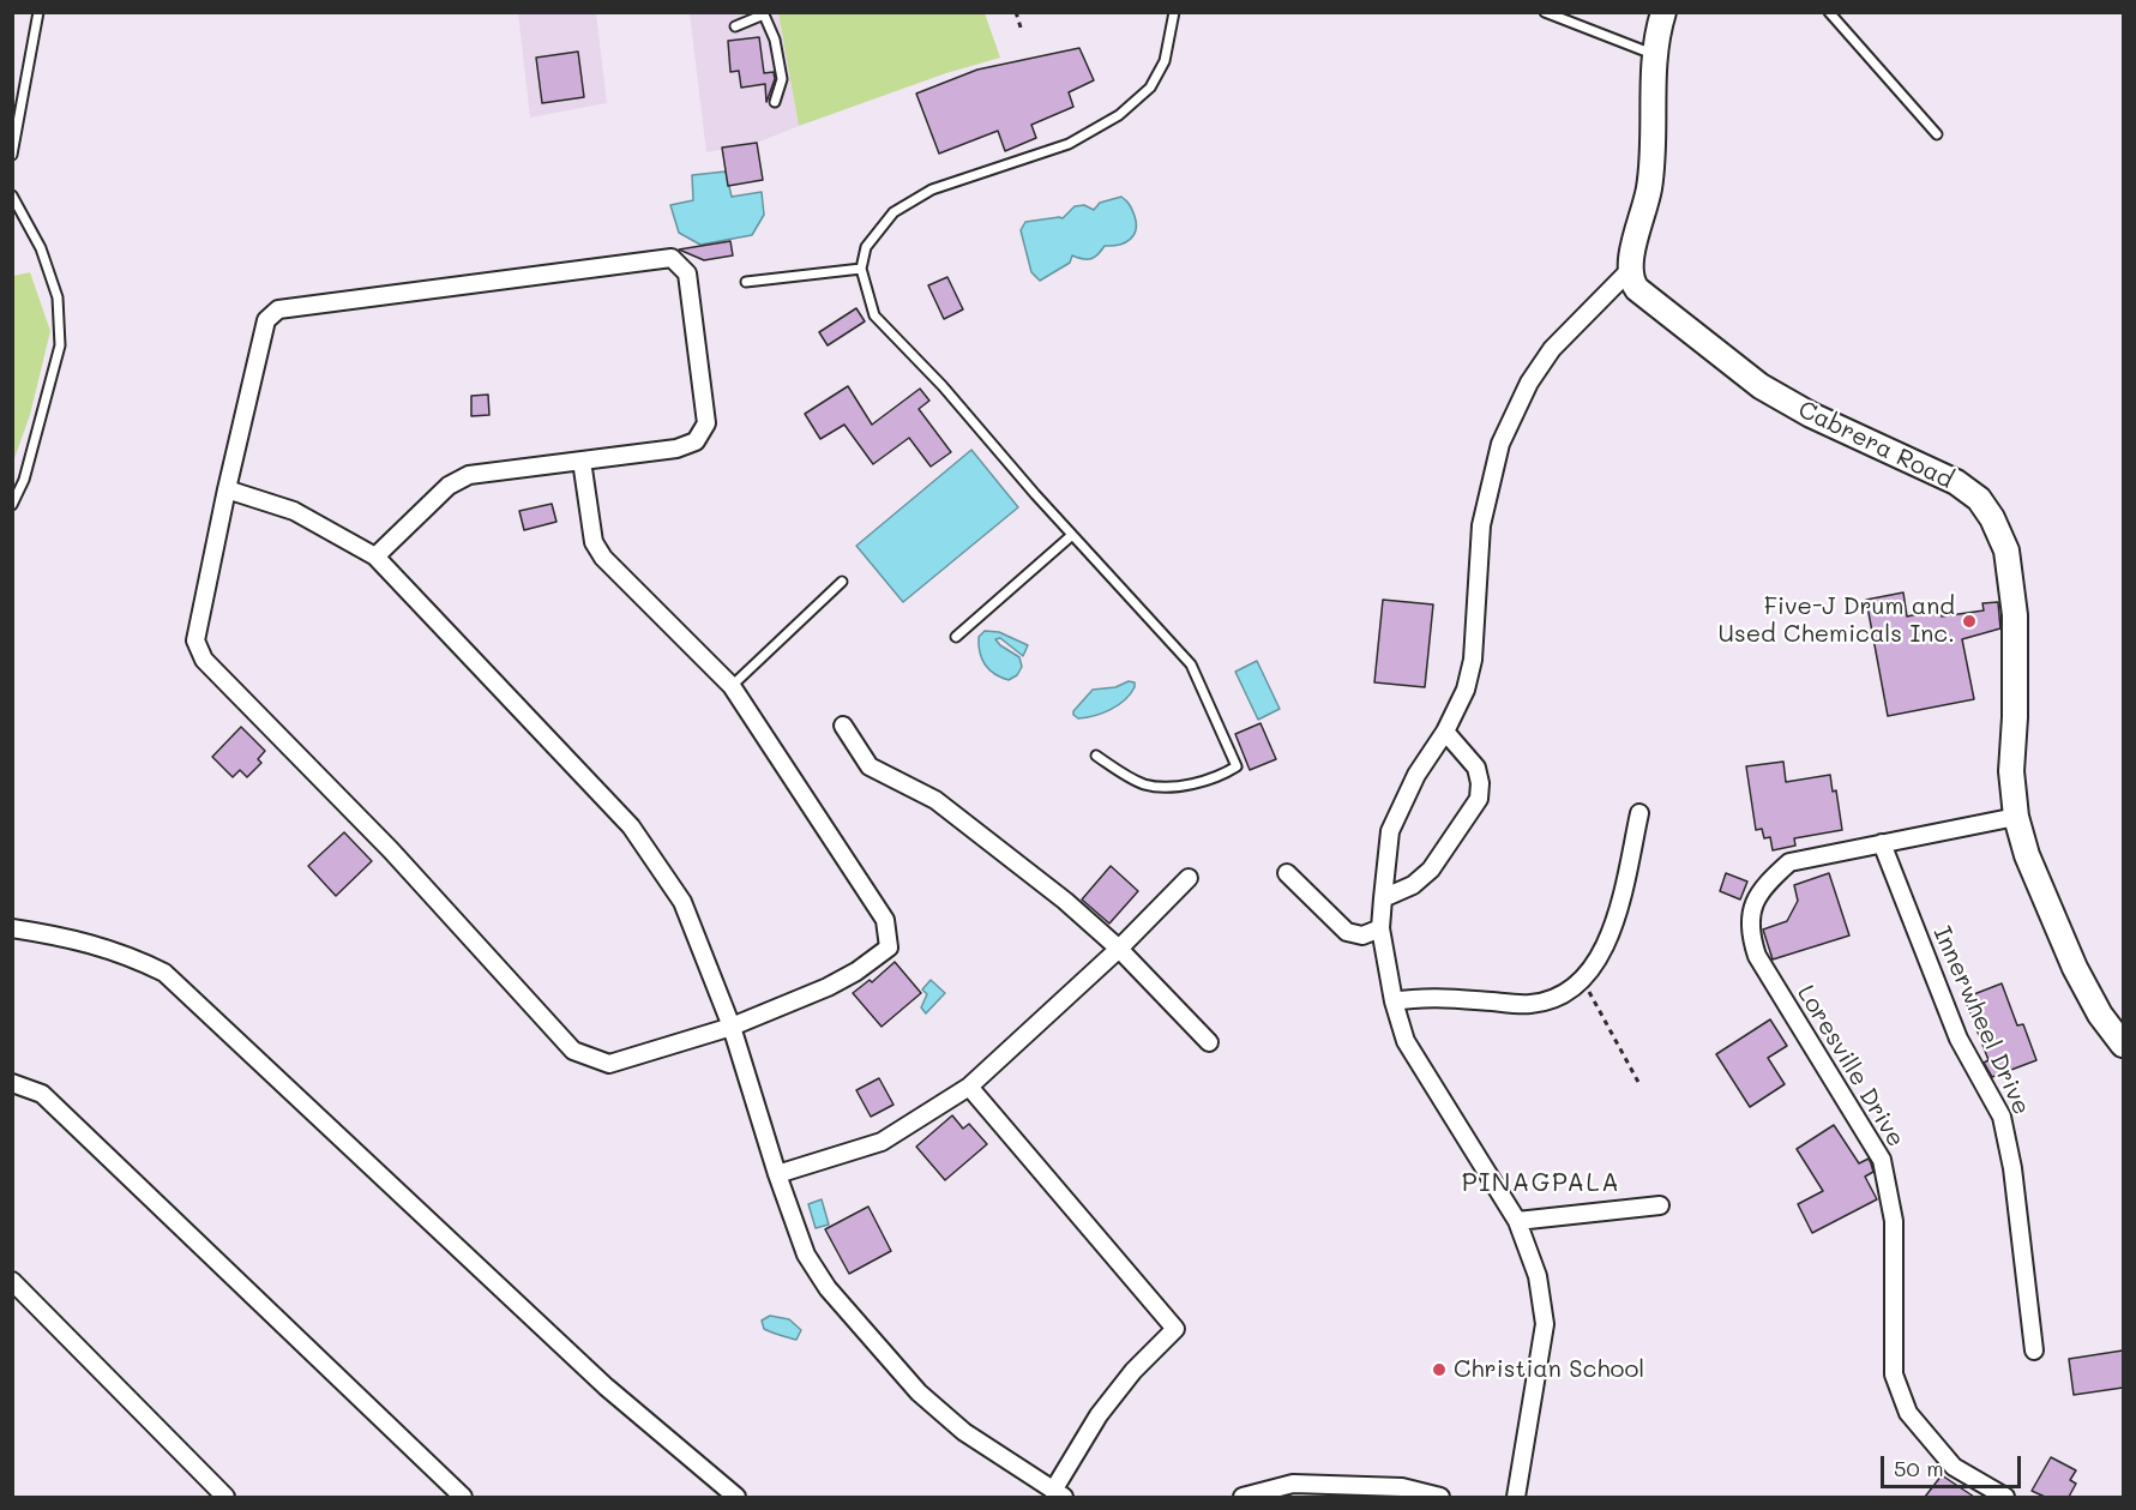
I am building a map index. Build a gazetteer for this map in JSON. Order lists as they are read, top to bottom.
{
  "streets": {
    "main road": ["Cabrera Road"],
    "street": ["Innerwheel Drive", "Loresville Drive"]
  },
  "crossings": [
    ["Cabrera Road", "Loresville Drive"],
    ["Innerwheel Drive", "Loresville Drive"]
  ],
  "districts": ["PINAGPALA"],
  "places": ["Five-J Drum and Used Chemicals Inc.", "Christian School"],
  "scale_bar": "50 m"
}
